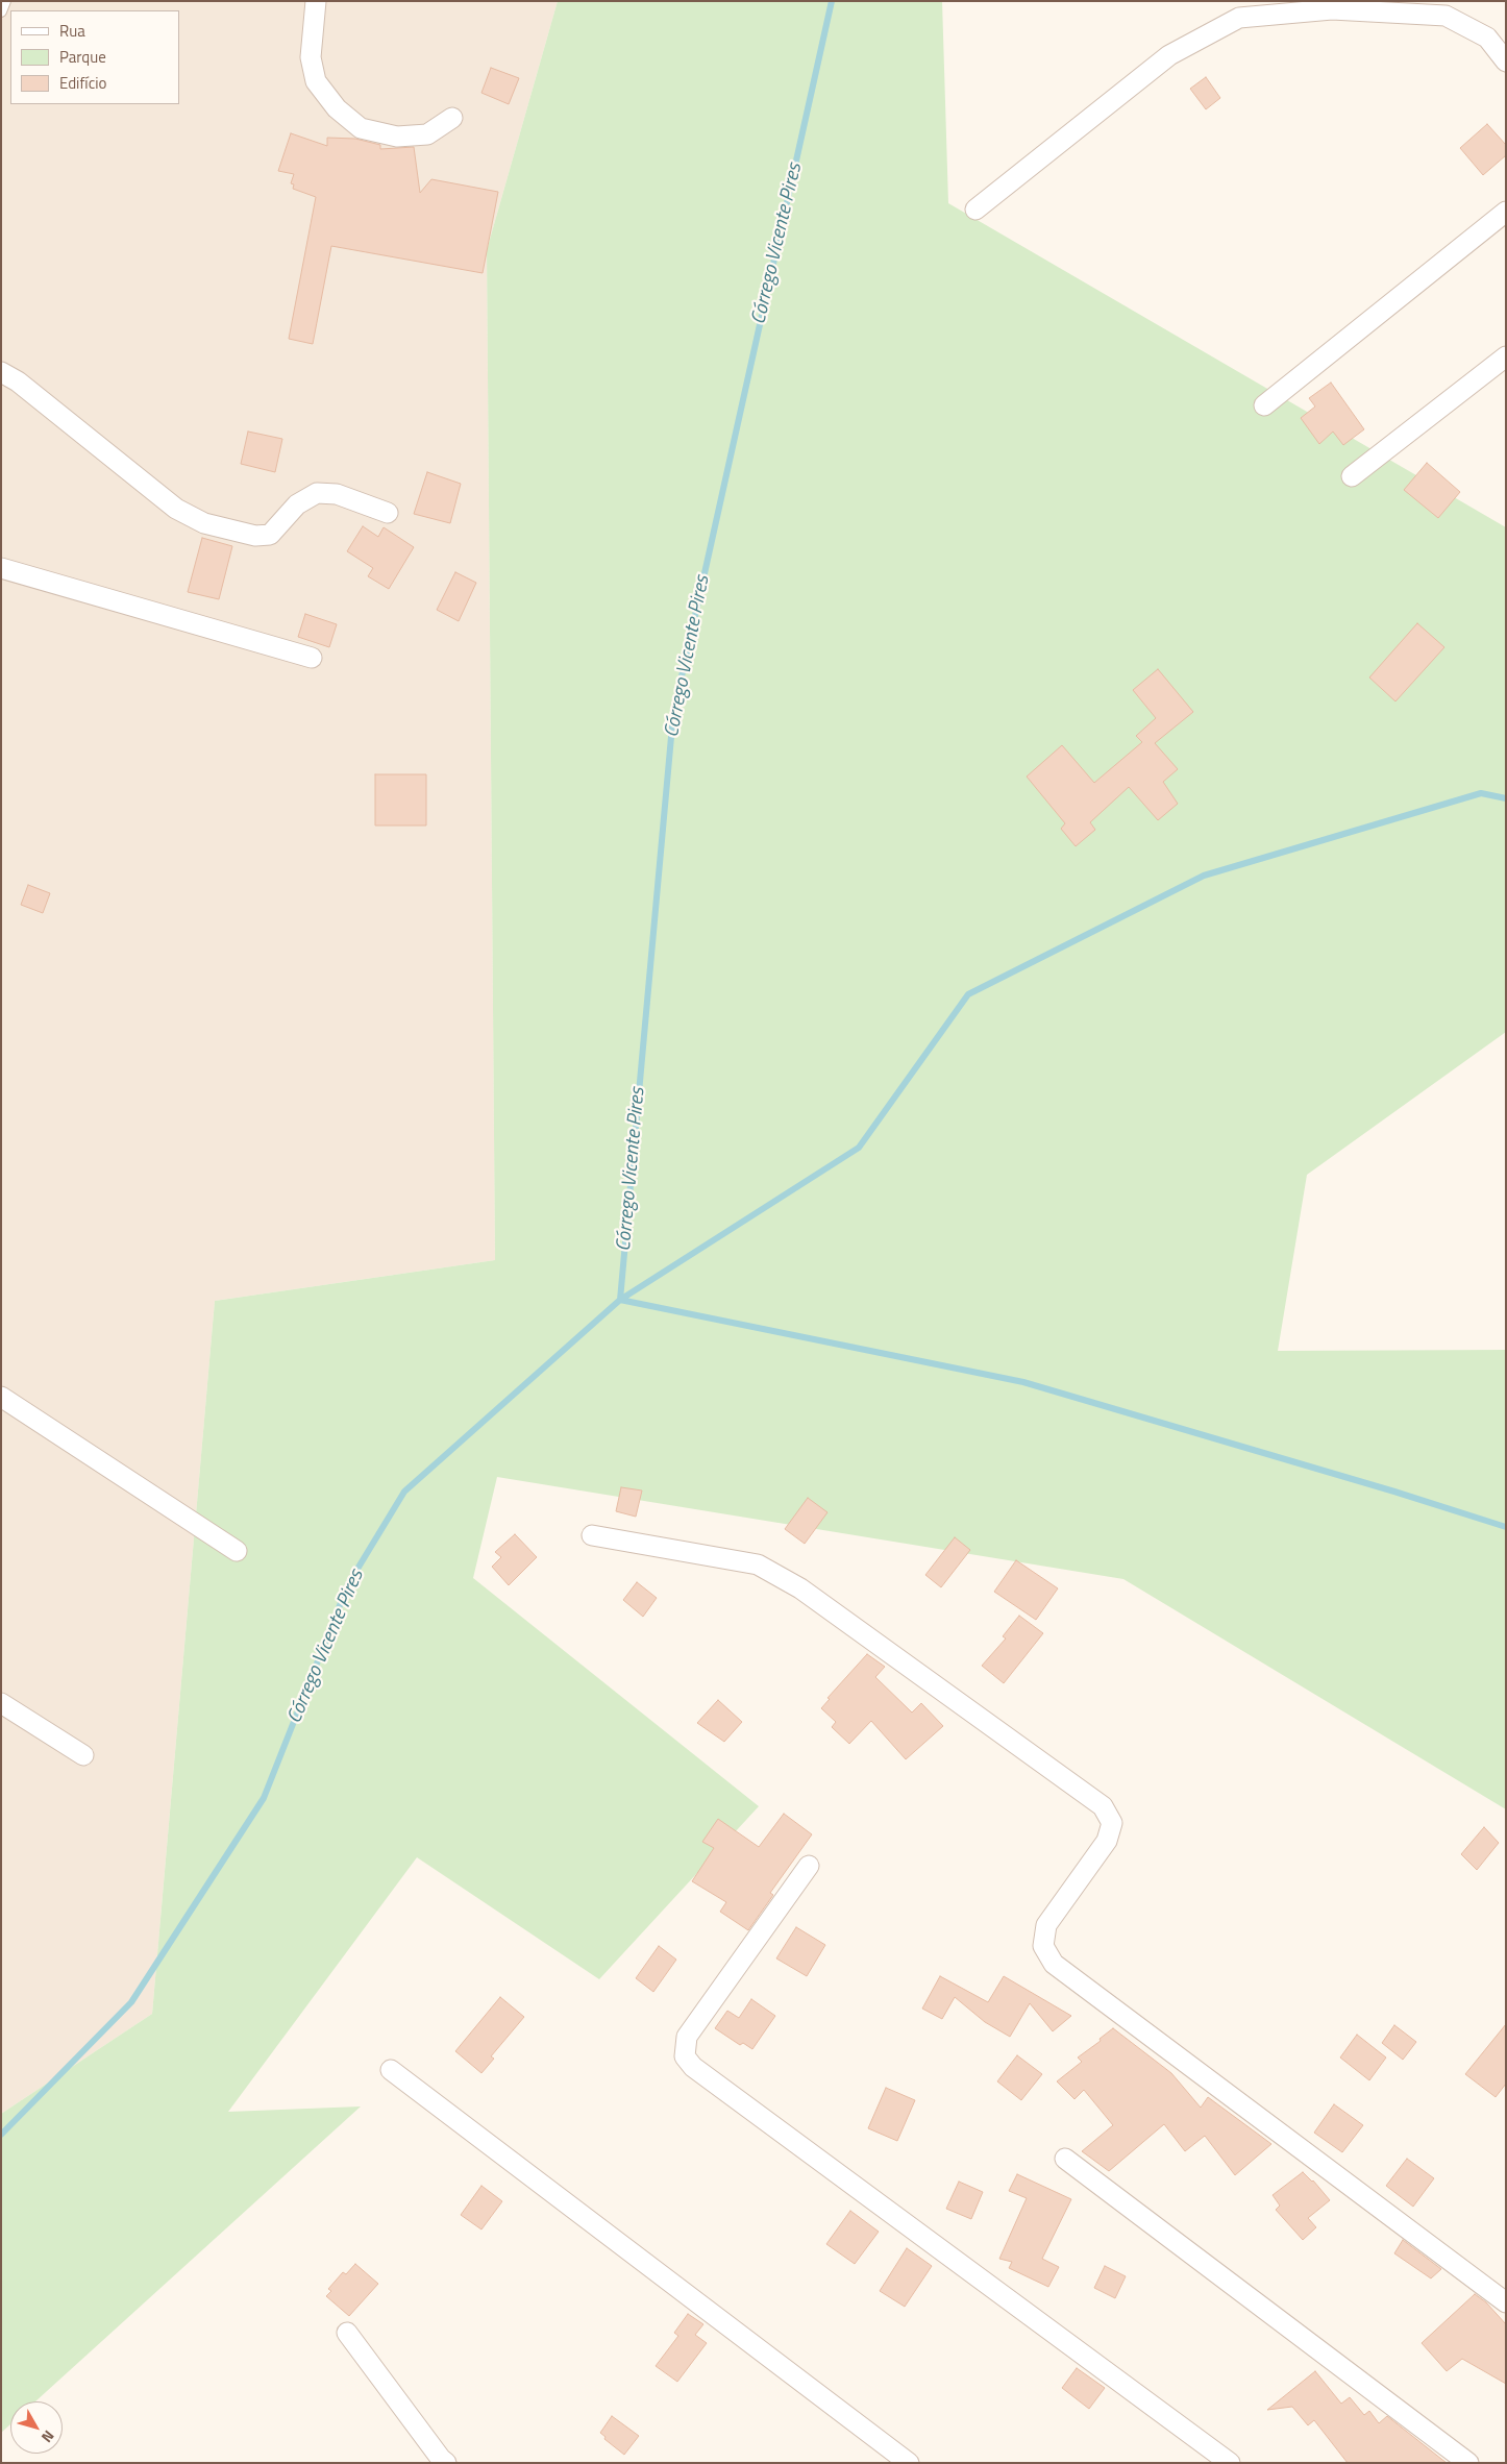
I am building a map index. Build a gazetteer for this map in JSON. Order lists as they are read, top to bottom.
{
  "water": ["Córrego Vicente Pires"],
  "legend": ["Rua", "Parque", "Edifício"],
  "north": "bottom right"
}
